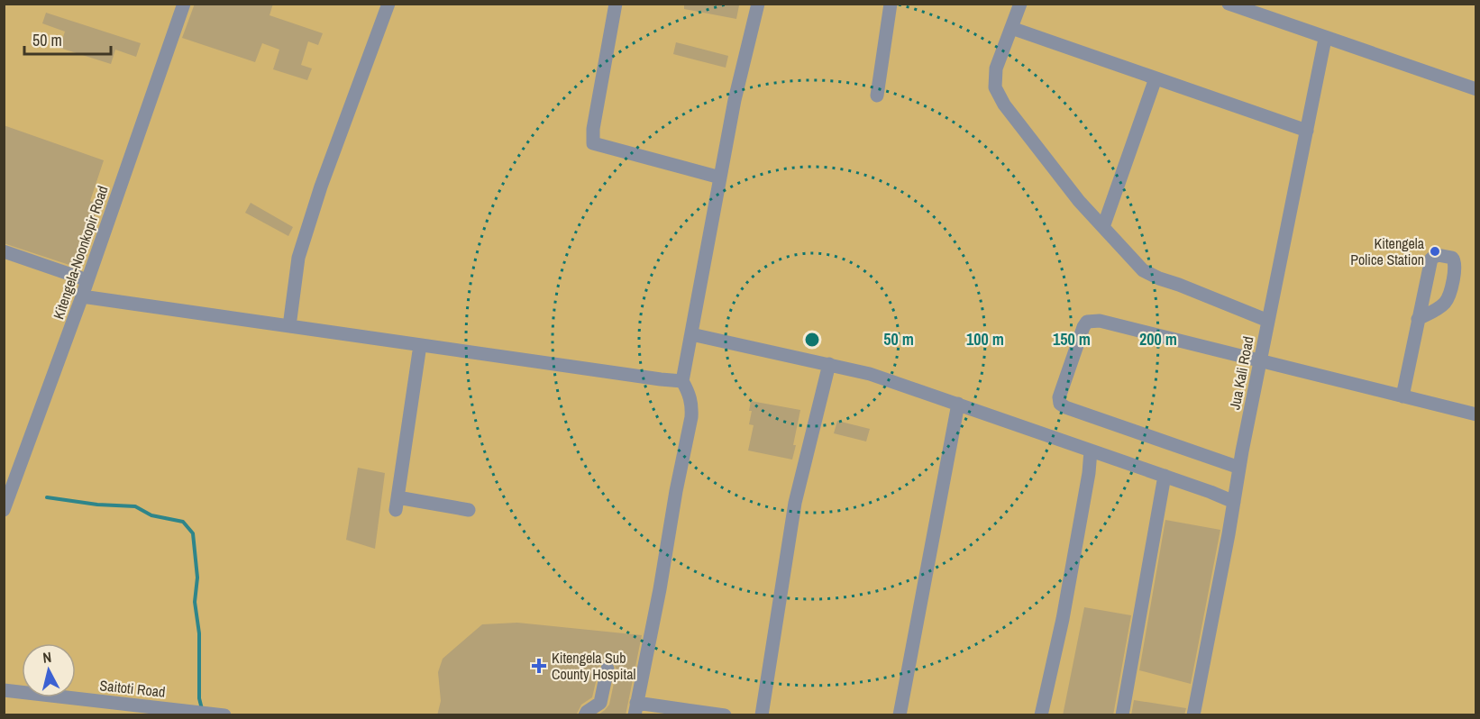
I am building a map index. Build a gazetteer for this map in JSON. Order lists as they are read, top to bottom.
{
  "streets": {
    "street": ["Kitengela-Noonkopir Road", "Jua Kali Road", "Saitoti Road"]
  },
  "places": {
    "other": ["Kitengela Police Station"],
    "health": ["Kitengela Sub County Hospital"]
  },
  "scale_bar": "50 m",
  "north": "top",
  "rings": [
    "50 m",
    "100 m",
    "150 m",
    "200 m"
  ]
}
